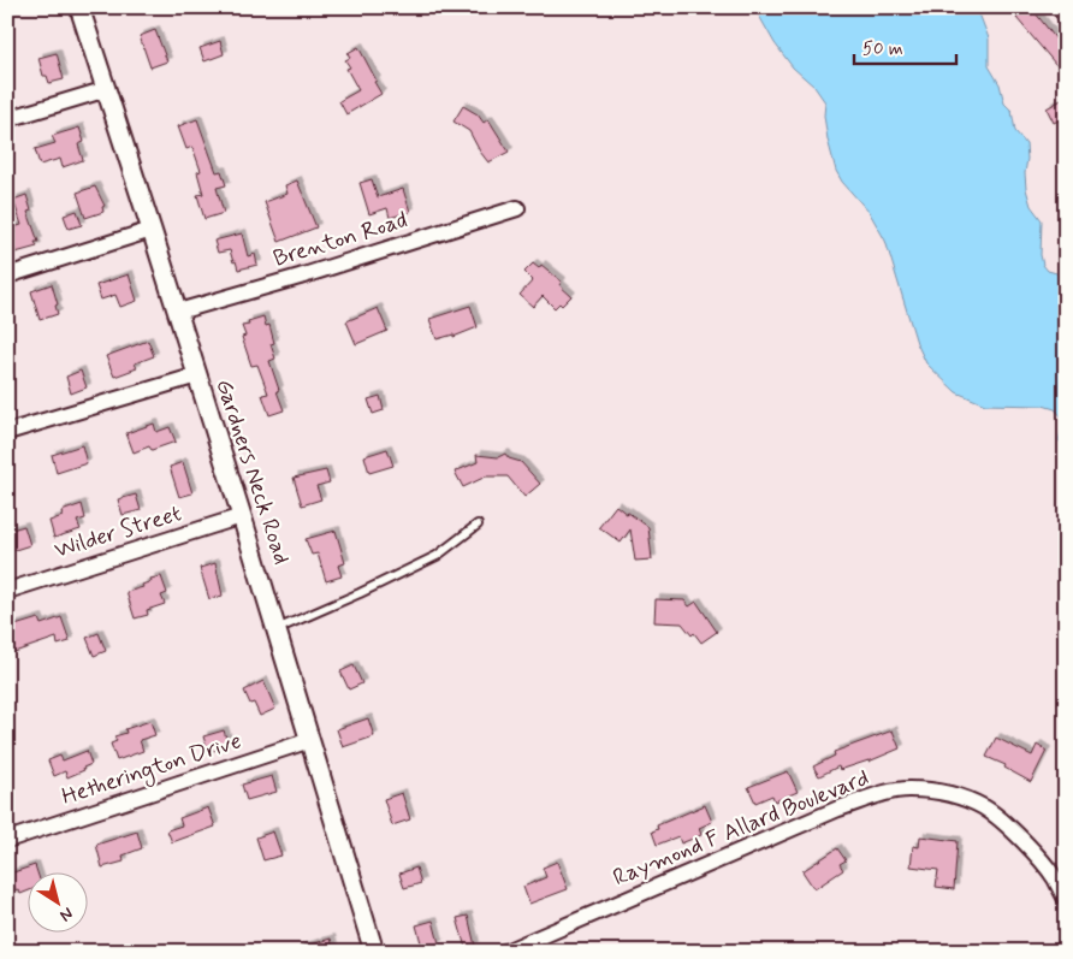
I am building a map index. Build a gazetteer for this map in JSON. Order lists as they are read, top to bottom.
{
  "streets": {
    "street": [
      "Brenton Road",
      "Gardners Neck Road",
      "Wilder Street",
      "Hetherington Drive",
      "Raymond F Allard Boulevard"
    ]
  },
  "crossings": [
    ["Brenton Road", "Gardners Neck Road"],
    ["Gardners Neck Road", "Wilder Street"],
    ["Gardners Neck Road", "Hetherington Drive"]
  ],
  "scale_bar": "50 m",
  "north": "bottom right"
}
